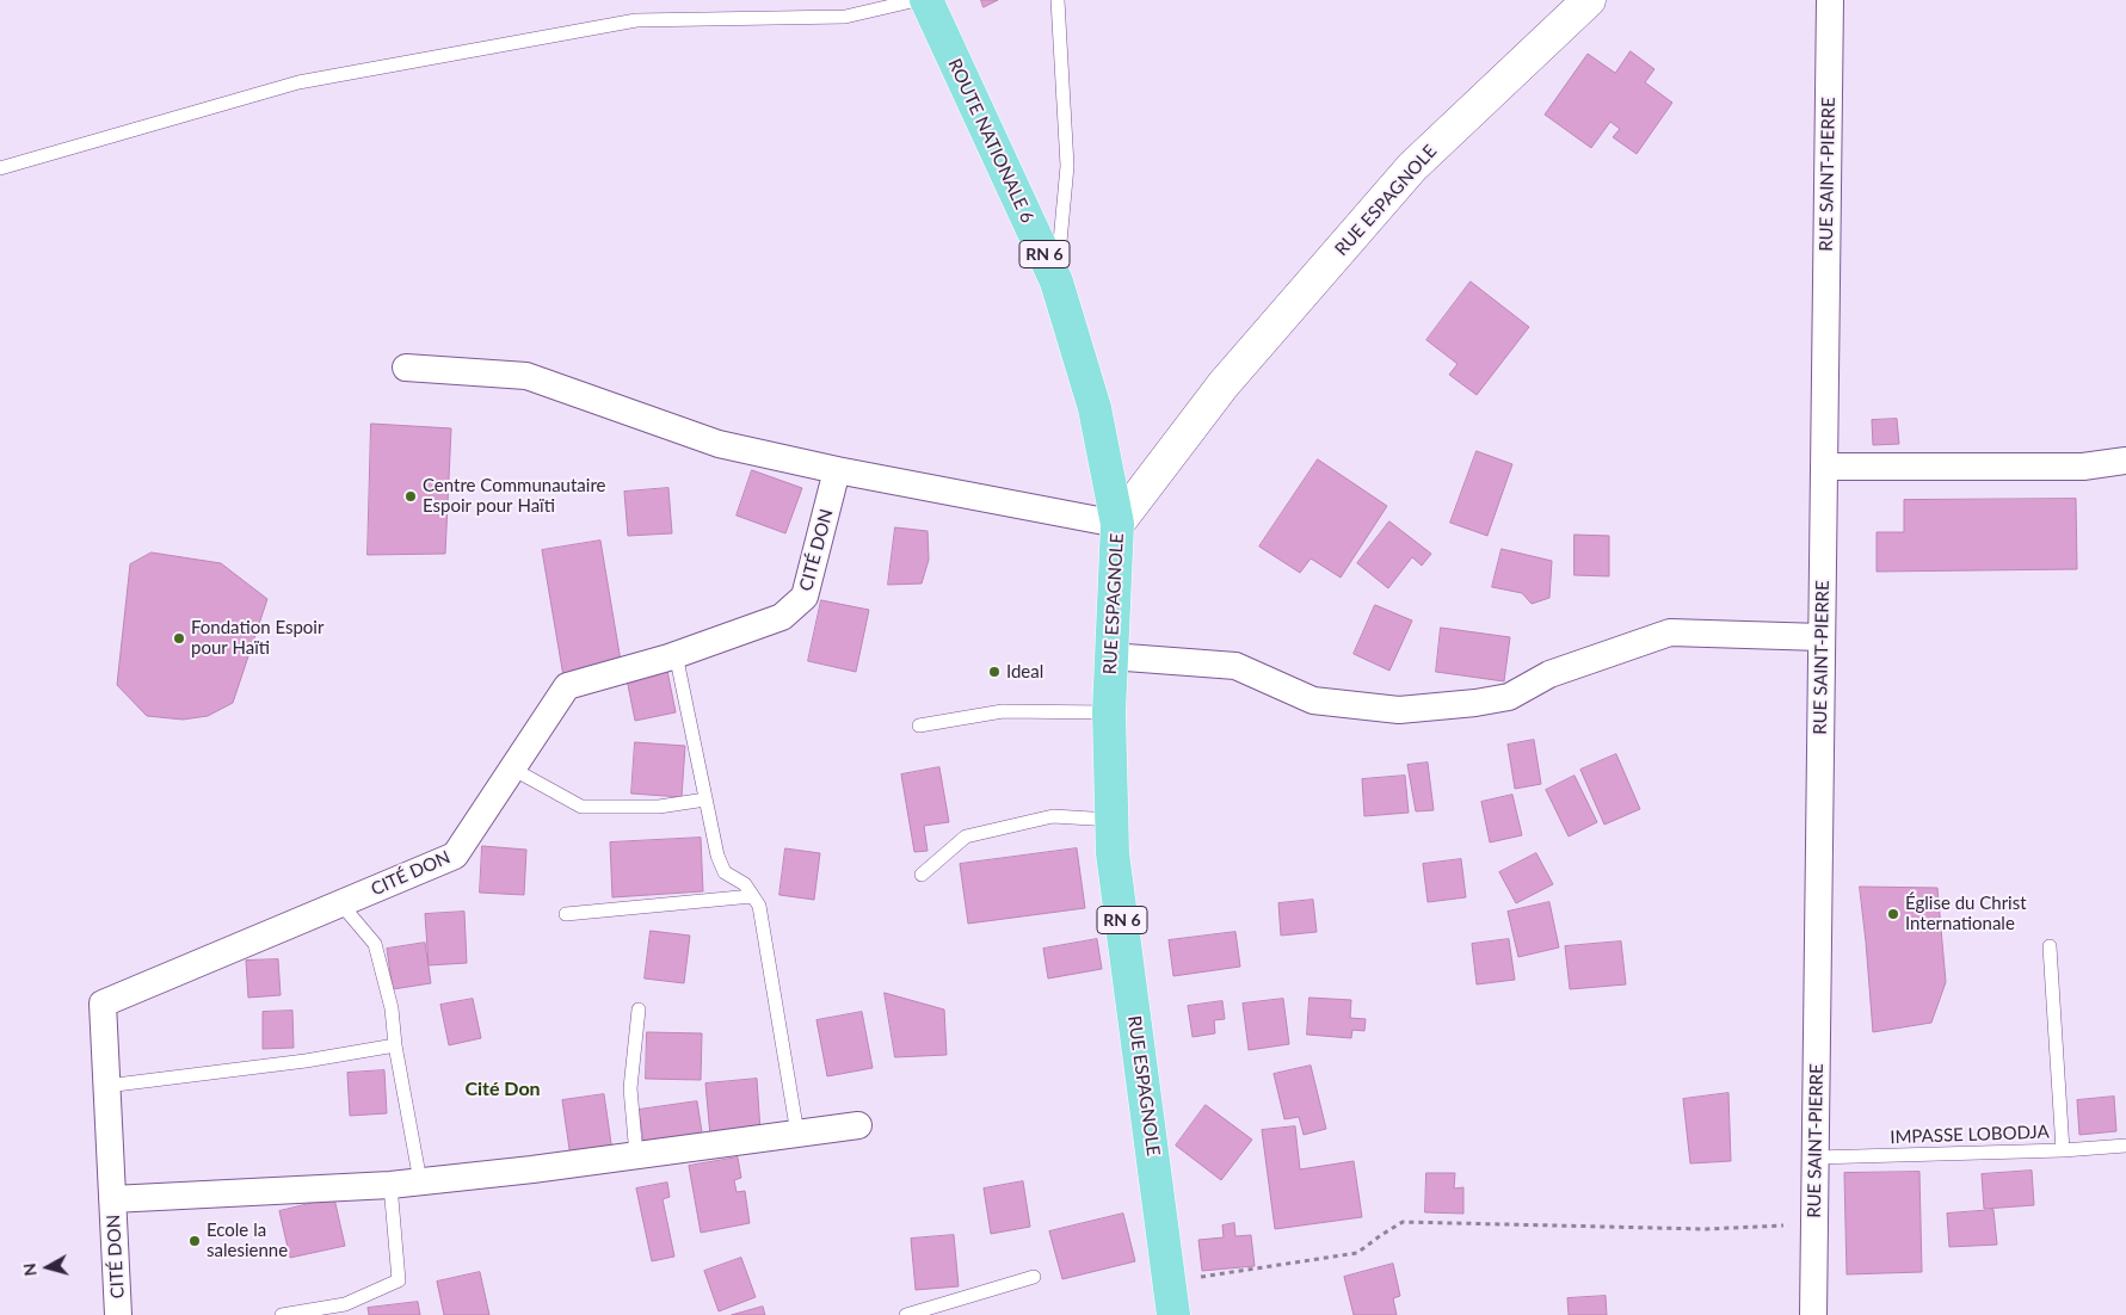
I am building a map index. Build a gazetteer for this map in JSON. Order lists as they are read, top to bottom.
{
  "streets": {
    "main road": ["ROUTE NATIONALE 6", "RUE ESPAGNOLE", "RN 6"],
    "street": ["RUE SAINT-PIERRE", "CITÉ DON"],
    "lane": ["IMPASSE LOBODJA"]
  },
  "crossings": [
    ["ROUTE NATIONALE 6", "RUE ESPAGNOLE"],
    ["RUE SAINT-PIERRE", "IMPASSE LOBODJA"]
  ],
  "districts": ["Cité Don"],
  "places": [
    "Centre Communautaire Espoir pour Haïti",
    "Fondation Espoir pour Haïti",
    "Ideal",
    "Église du Christ Internationale",
    "Ecole la salesienne"
  ],
  "north": "left"
}
